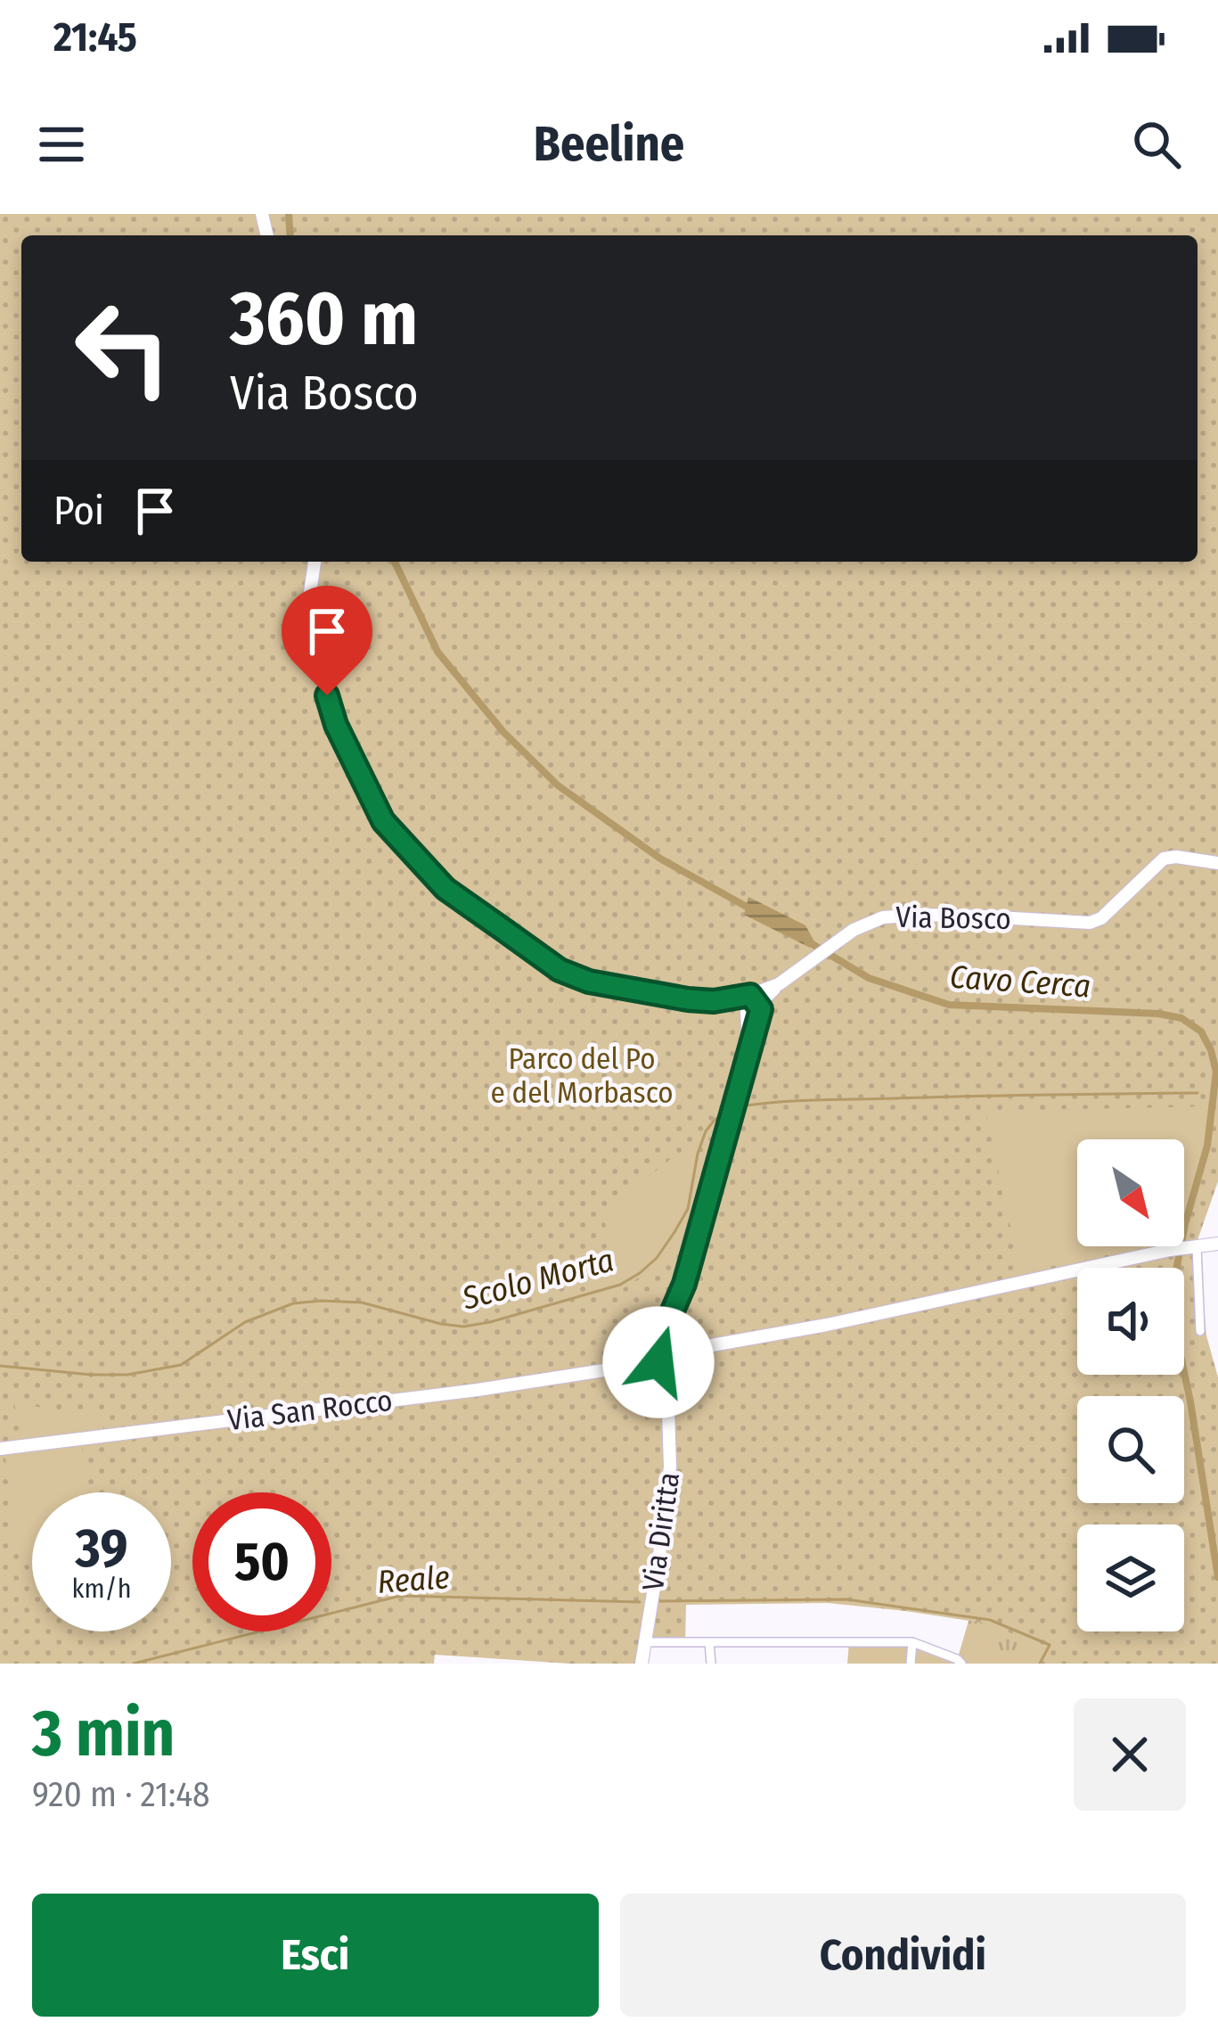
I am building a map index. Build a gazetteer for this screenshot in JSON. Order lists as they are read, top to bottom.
{
  "streets": {
    "street": ["Via Bosco", "Via San Rocco", "Via Diritta"]
  },
  "crossings": [
    ["Via San Rocco", "Via Diritta"]
  ],
  "water": ["Cavo Cerca", "Scolo Morta", "Reale"],
  "parks": ["Parco del Po e del Morbasco"],
  "north": "bottom right",
  "page": {
    "status": "21:45",
    "header": "Beeline",
    "turn": ["360 m", "Via Bosco"],
    "then": "Poi",
    "speed": "39 km/h",
    "limit": "50",
    "heading": ["3 min", "920 m · 21:48"],
    "buttons": ["Esci", "Condividi"]
  }
}
